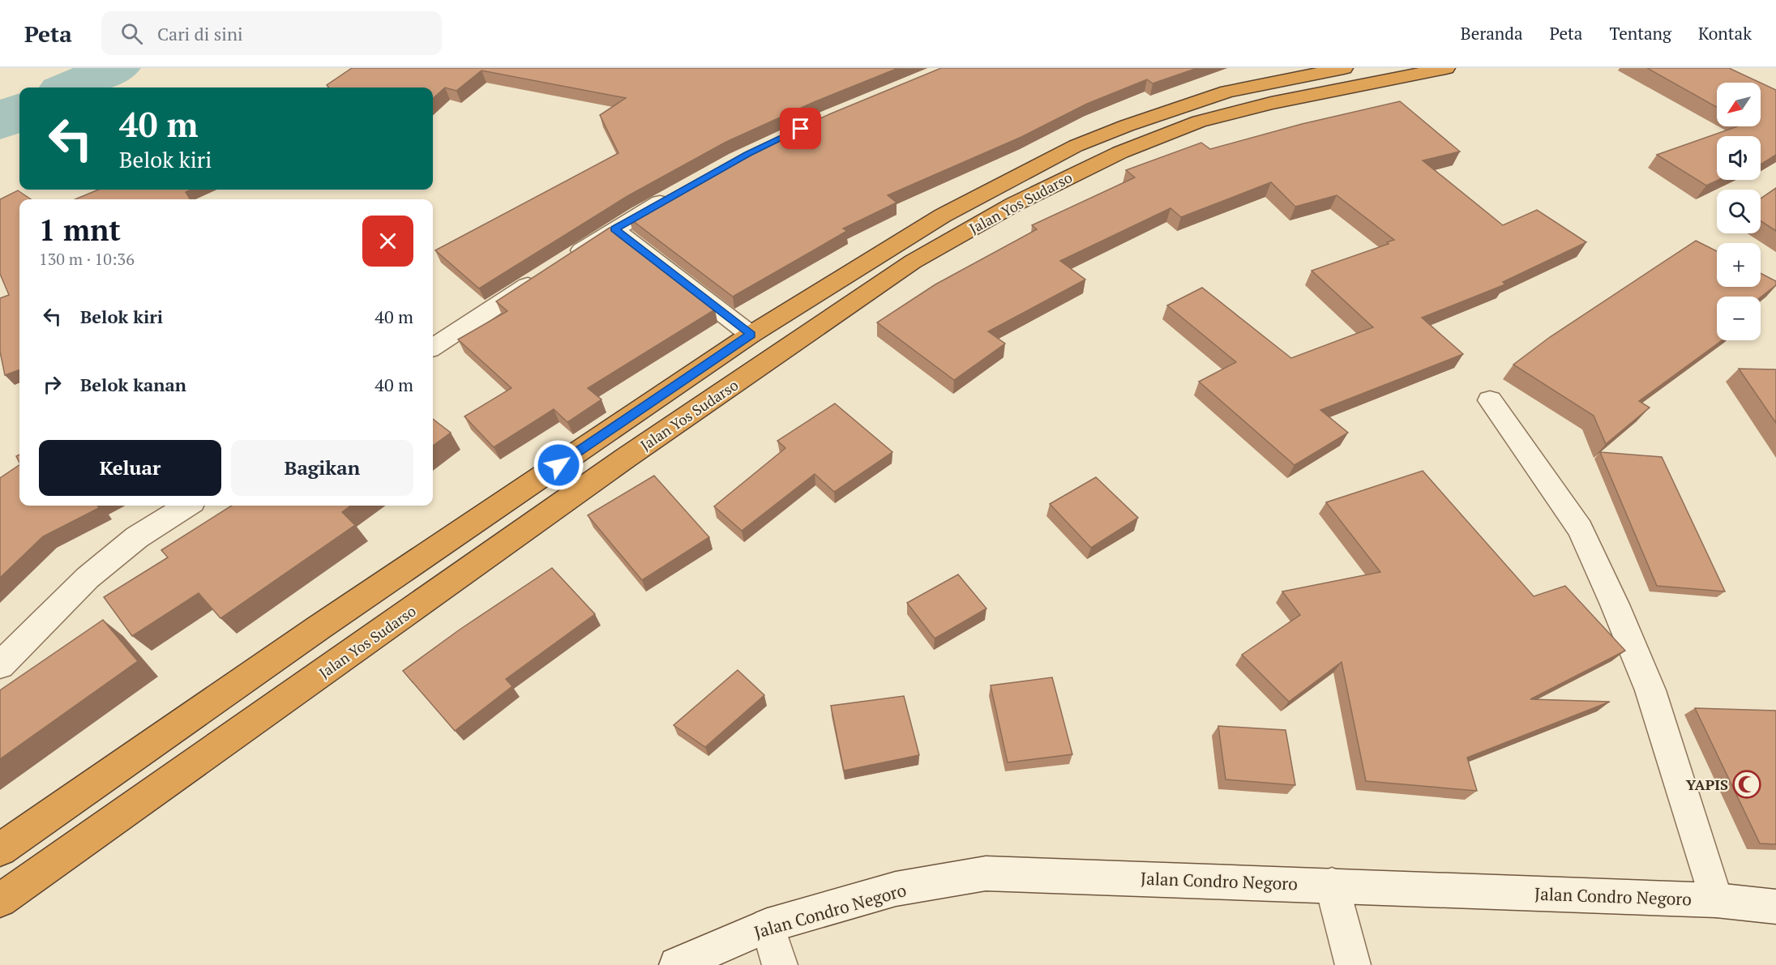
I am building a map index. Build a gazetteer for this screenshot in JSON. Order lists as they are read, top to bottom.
{
  "streets": {
    "highway": ["Jalan Yos Sudarso"],
    "street": ["Jalan Condro Negoro"]
  },
  "places": {
    "mosque": ["YAPIS"]
  },
  "north": "bottom left",
  "page": {
    "header": "Peta",
    "search": "Cari di sini",
    "nav": [
      "Beranda",
      "Peta",
      "Tentang",
      "Kontak"
    ],
    "map_buttons": ["+", "−"],
    "turn": ["40 m", "Belok kiri"],
    "heading": ["1 mnt", "130 m · 10:36"],
    "list": [
      {
        "name": "Belok kiri",
        "value": "40 m"
      },
      {
        "name": "Belok kanan",
        "value": "40 m"
      }
    ],
    "buttons": ["Keluar", "Bagikan"]
  }
}
